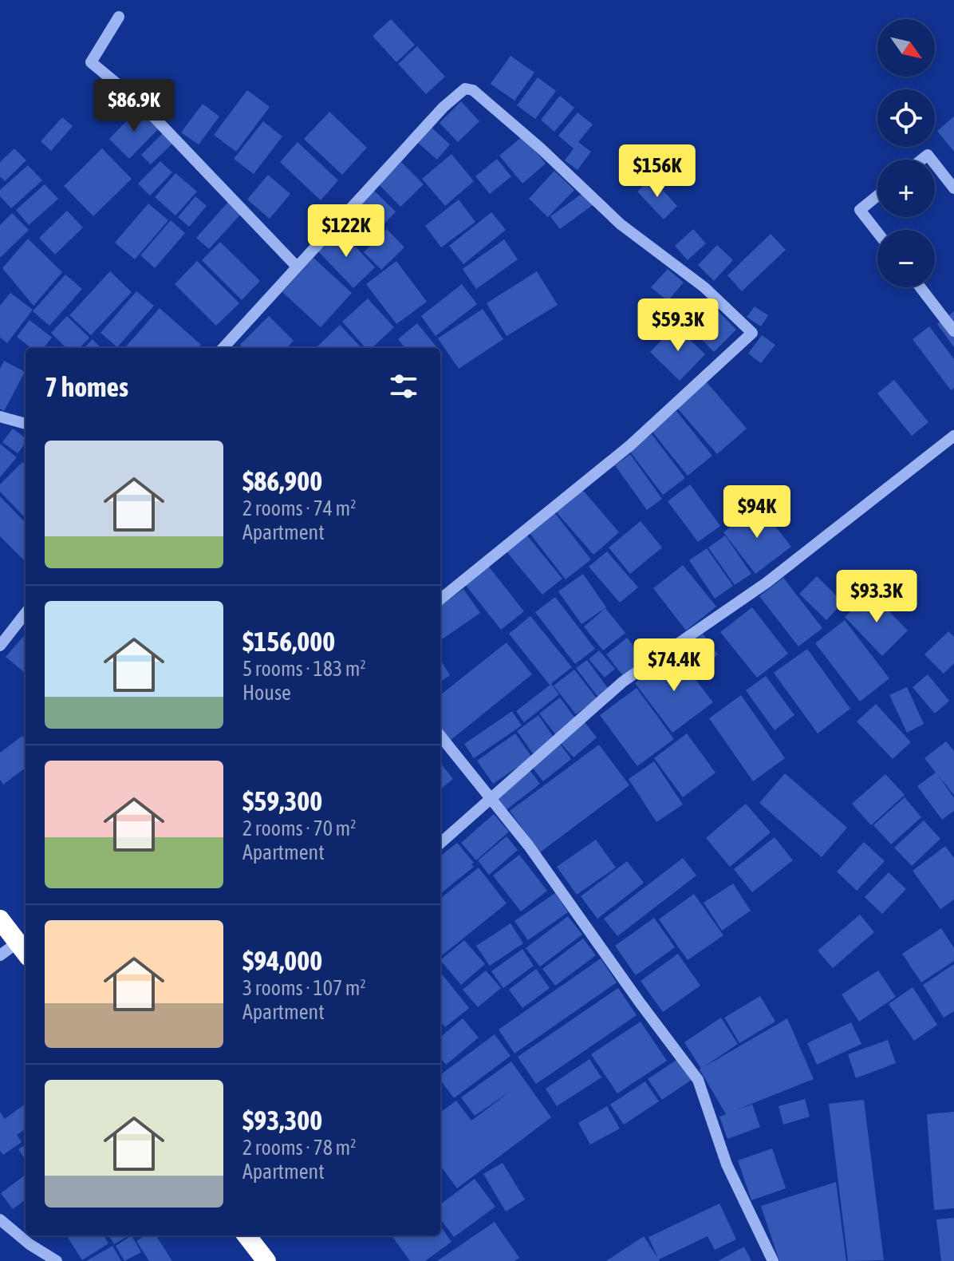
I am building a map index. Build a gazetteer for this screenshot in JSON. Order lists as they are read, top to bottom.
{
  "north": "bottom right",
  "page": {
    "map_buttons": ["+", "−"],
    "price": [
      "$86.9K",
      "$156K",
      "$122K",
      "$59.3K",
      "$94K",
      "$93.3K",
      "$74.4K"
    ],
    "heading": "7 homes",
    "list": [
      {
        "name": "$86,900",
        "note": "2 rooms · 74 m² · Apartment"
      },
      {
        "name": "$156,000",
        "note": "5 rooms · 183 m² · House"
      },
      {
        "name": "$59,300",
        "note": "2 rooms · 70 m² · Apartment"
      },
      {
        "name": "$94,000",
        "note": "3 rooms · 107 m² · Apartment"
      },
      {
        "name": "$93,300",
        "note": "2 rooms · 78 m² · Apartment"
      }
    ]
  }
}
